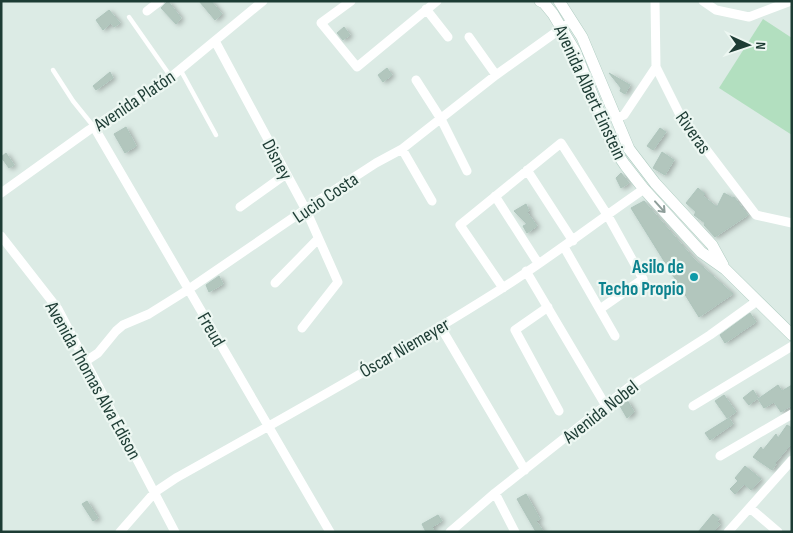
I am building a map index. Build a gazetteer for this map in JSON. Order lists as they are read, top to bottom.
{
  "streets": {
    "street": [
      "Avenida Albert Einstein",
      "Avenida Platón",
      "Riveras",
      "Disney",
      "Lucio Costa",
      "Freud",
      "Óscar Niemeyer",
      "Avenida Thomas Alva Edison",
      "Avenida Nobel"
    ]
  },
  "crossings": [
    ["Avenida Albert Einstein", "Lucio Costa"],
    ["Avenida Albert Einstein", "Óscar Niemeyer"],
    ["Avenida Albert Einstein", "Avenida Nobel"],
    ["Avenida Platón", "Disney"],
    ["Avenida Platón", "Freud"],
    ["Disney", "Lucio Costa"],
    ["Lucio Costa", "Freud"],
    ["Lucio Costa", "Avenida Thomas Alva Edison"],
    ["Freud", "Óscar Niemeyer"],
    ["Óscar Niemeyer", "Avenida Thomas Alva Edison"]
  ],
  "places": ["Asilo de Techo Propio"],
  "north": "right"
}
